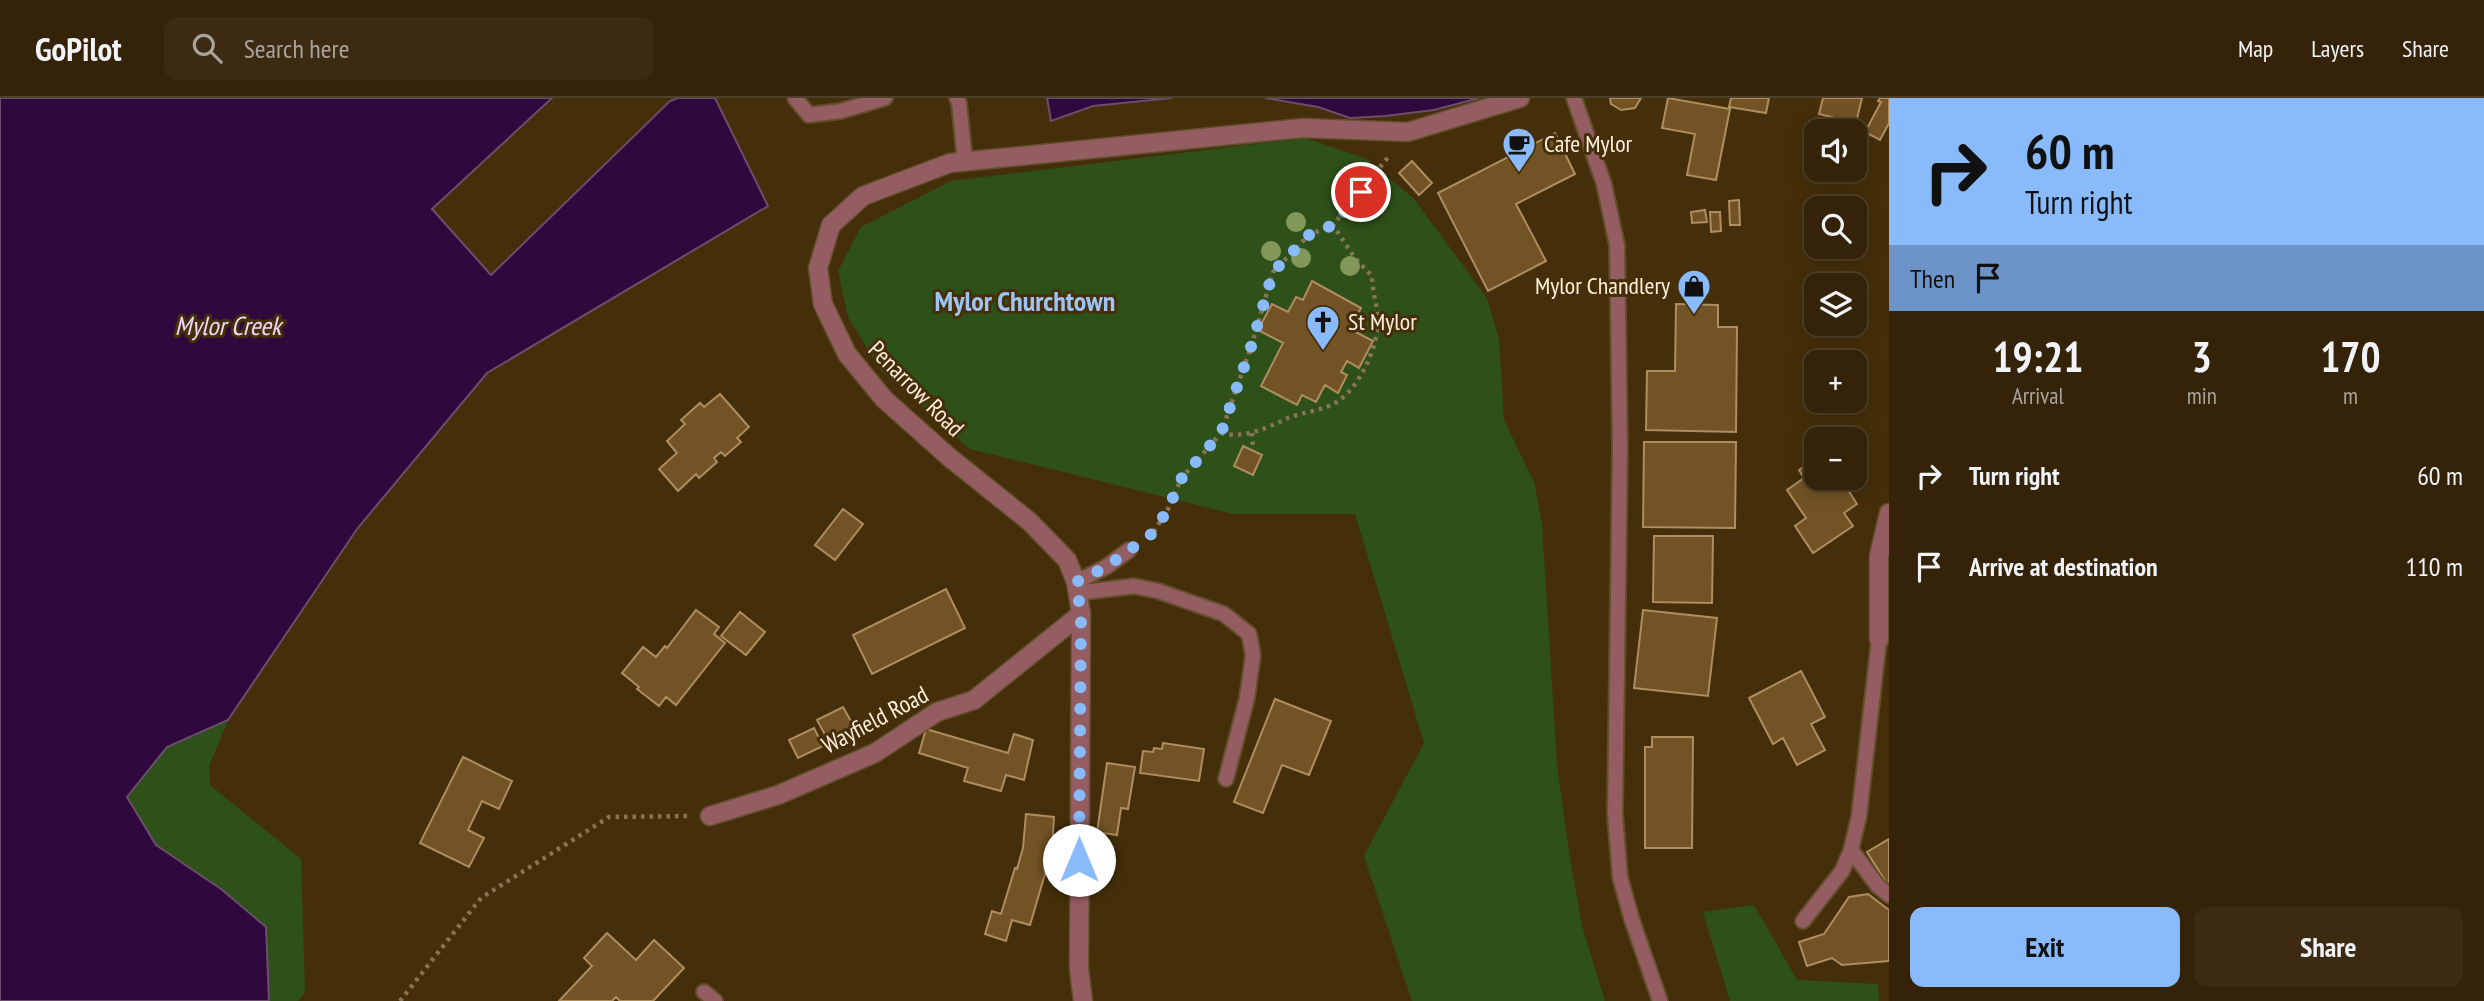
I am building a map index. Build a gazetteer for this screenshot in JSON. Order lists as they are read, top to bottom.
{
  "streets": {
    "street": ["Penarrow Road", "Wayfield Road"]
  },
  "crossings": [
    ["Penarrow Road", "Wayfield Road"]
  ],
  "districts": ["Mylor Churchtown"],
  "water": ["Mylor Creek"],
  "places": {
    "cafe": ["Cafe Mylor"],
    "shop": ["Mylor Chandlery"],
    "church": ["St Mylor"]
  },
  "page": {
    "header": "GoPilot",
    "search": "Search here",
    "nav": ["Map", "Layers", "Share"],
    "turn": ["60 m", "Turn right"],
    "map_buttons": ["+", "−"],
    "then": "Then",
    "eta": [
      "19:21",
      "Arrival",
      "3",
      "min",
      "170",
      "m"
    ],
    "list": [
      {
        "name": "Turn right",
        "value": "60 m"
      },
      {
        "name": "Arrive at destination",
        "value": "110 m"
      }
    ],
    "buttons": ["Exit", "Share"]
  }
}
